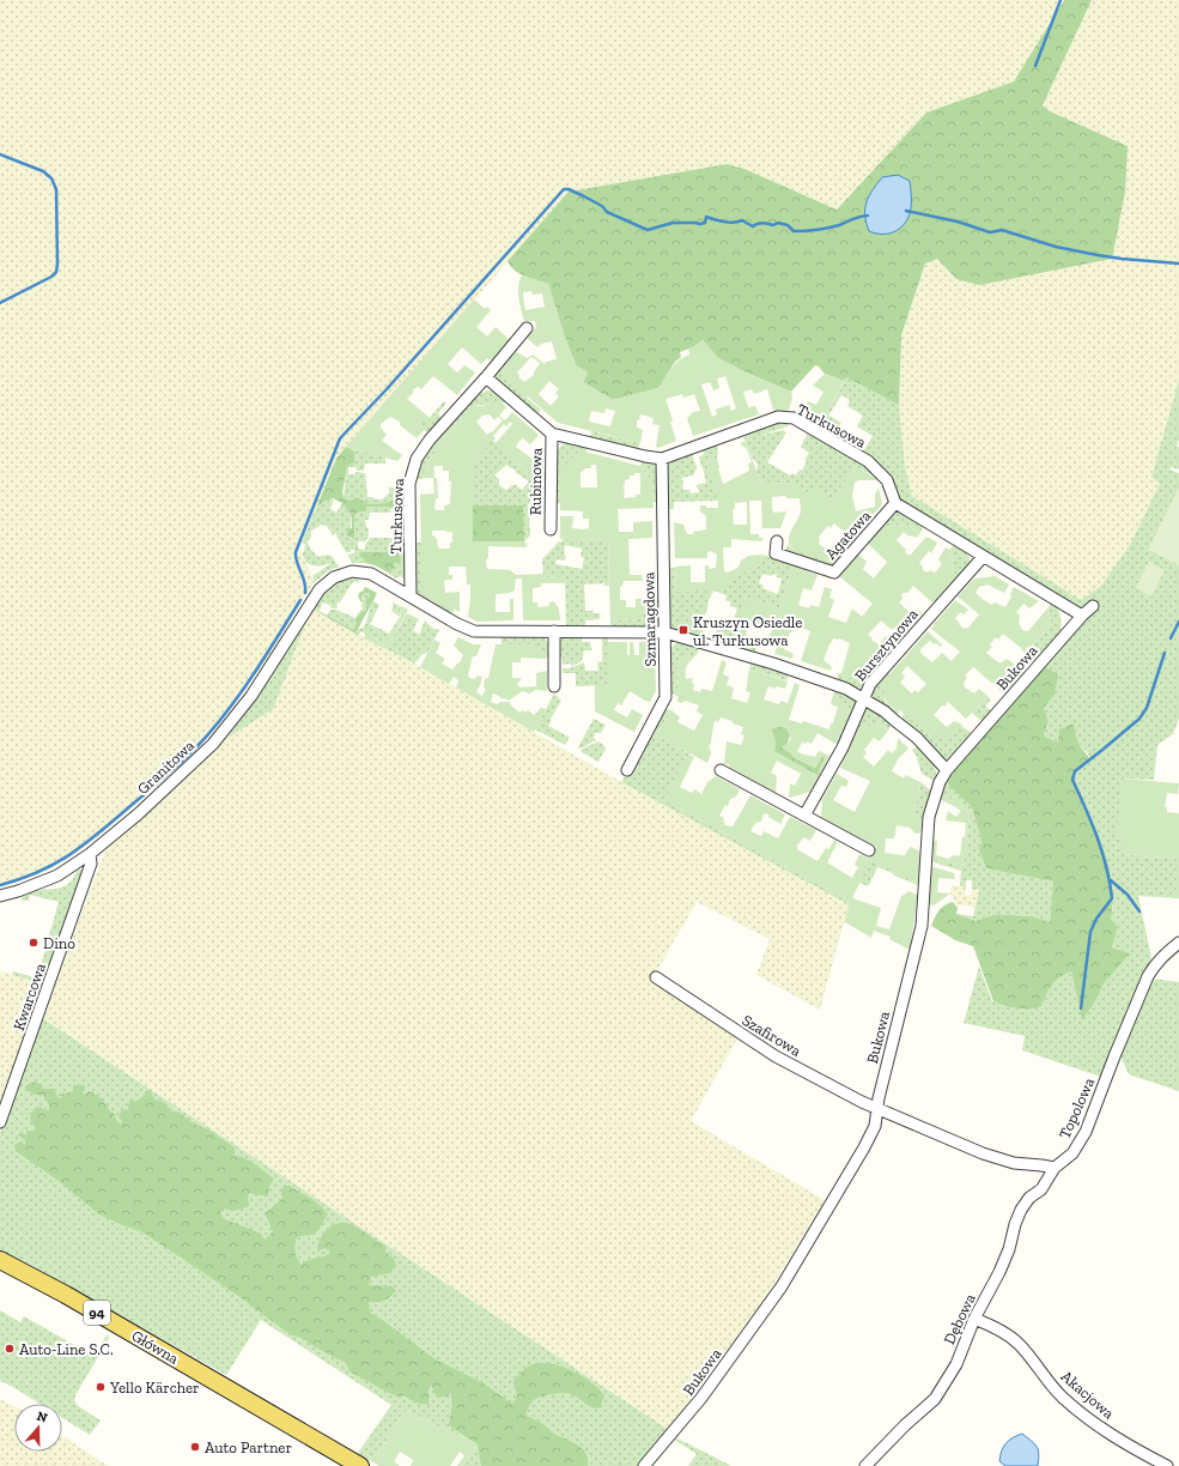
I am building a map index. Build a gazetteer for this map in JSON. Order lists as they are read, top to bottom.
{
  "streets": {
    "main road": ["94", "Główna"],
    "street": [
      "Turkusowa",
      "Rubinowa",
      "Agatowa",
      "Szmaragdowa",
      "Bursztynowa",
      "Bukowa",
      "Granitowa",
      "Kwarcowa",
      "Szafirowa",
      "Topolowa",
      "Dębowa",
      "Akacjowa"
    ]
  },
  "crossings": [
    ["Turkusowa", "Rubinowa"],
    ["Turkusowa", "Agatowa"],
    ["Turkusowa", "Szmaragdowa"],
    ["Turkusowa", "Granitowa"],
    ["Bukowa", "Szafirowa"],
    ["Granitowa", "Kwarcowa"],
    ["Topolowa", "Dębowa"],
    ["Dębowa", "Akacjowa"]
  ],
  "places": {
    "transit": ["Kruszyn Osiedle ul. Turkusowa"],
    "other": [
      "Dino",
      "Auto-Line S.C.",
      "Yello Kärcher",
      "Auto Partner"
    ]
  },
  "north": "top"
}
